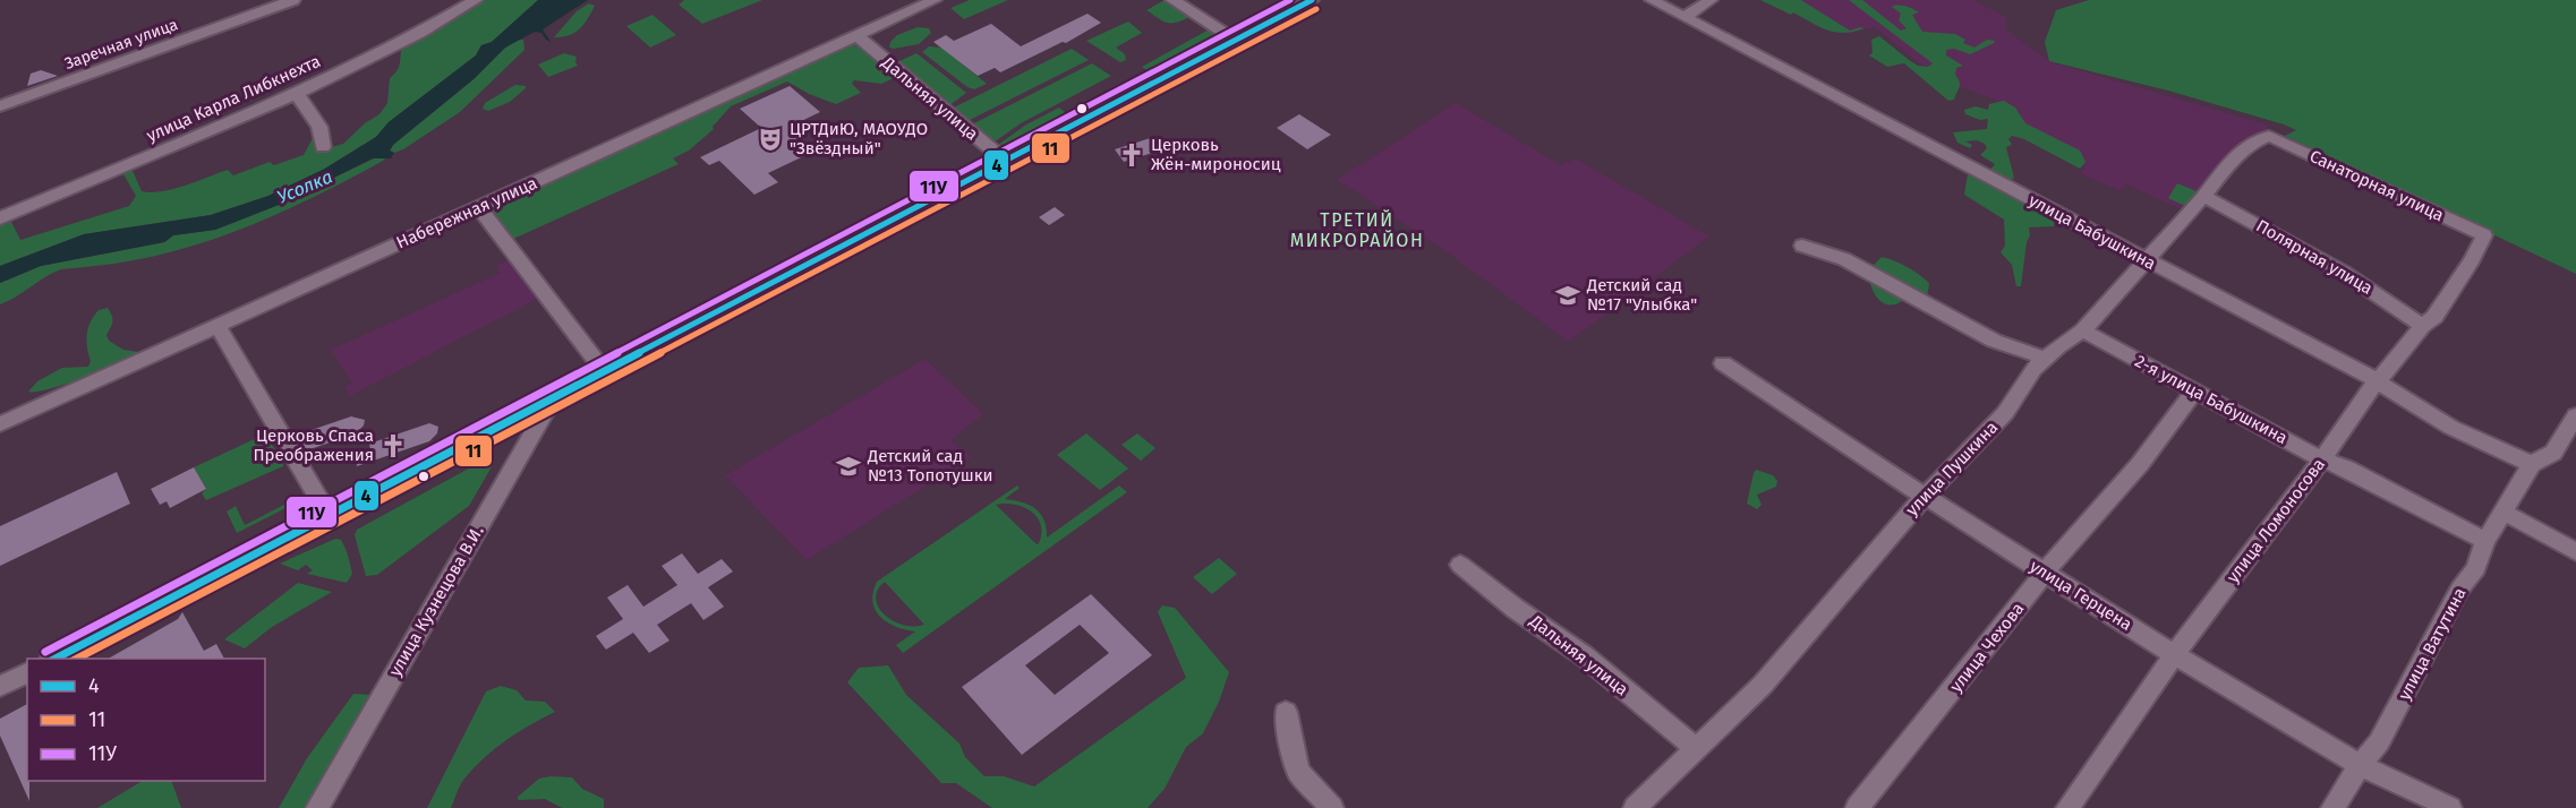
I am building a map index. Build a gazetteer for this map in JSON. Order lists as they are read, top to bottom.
{
  "streets": {
    "street": [
      "Заречная улица",
      "улица Карла Либкнехта",
      "Дальняя улица",
      "Санаторная улица",
      "Набережная улица",
      "улица Бабушкина",
      "Полярная улица",
      "2-я улица Бабушкина",
      "улица Пушкина",
      "улица Ломоносова",
      "улица Герцена",
      "улица Кузнецова В.И.",
      "улица Ватутина",
      "улица Чехова"
    ]
  },
  "crossings": [
    ["Дальняя улица", "Набережная улица"],
    ["Дальняя улица", "улица Пушкина"],
    ["Санаторная улица", "улица Пушкина"],
    ["Санаторная улица", "улица Ломоносова"],
    ["улица Бабушкина", "улица Пушкина"],
    ["улица Бабушкина", "улица Ломоносова"],
    ["улица Бабушкина", "улица Ватутина"],
    ["Полярная улица", "улица Пушкина"],
    ["Полярная улица", "улица Ломоносова"],
    ["2-я улица Бабушкина", "улица Пушкина"],
    ["2-я улица Бабушкина", "улица Ломоносова"],
    ["2-я улица Бабушкина", "улица Ватутина"],
    ["2-я улица Бабушкина", "улица Чехова"],
    ["улица Пушкина", "улица Герцена"],
    ["улица Ломоносова", "улица Герцена"],
    ["улица Герцена", "улица Ватутина"],
    ["улица Герцена", "улица Чехова"]
  ],
  "districts": ["ТРЕТИЙ МИКРОРАЙОН"],
  "water": ["Усолка"],
  "places": {
    "theatre": ["ЦРТДиЮ, МАОУДО \"Звёздный\""],
    "church": ["Церковь Жён-мироносиц", "Церковь Спаса Преображения"],
    "school or university": ["Детский сад №17 \"Улыбка\"", "Детский сад №13 Топотушки"]
  },
  "lines": ["transit line 4", "transit line 11У", "transit line 11"],
  "legend": ["4", "11", "11У"]
}
